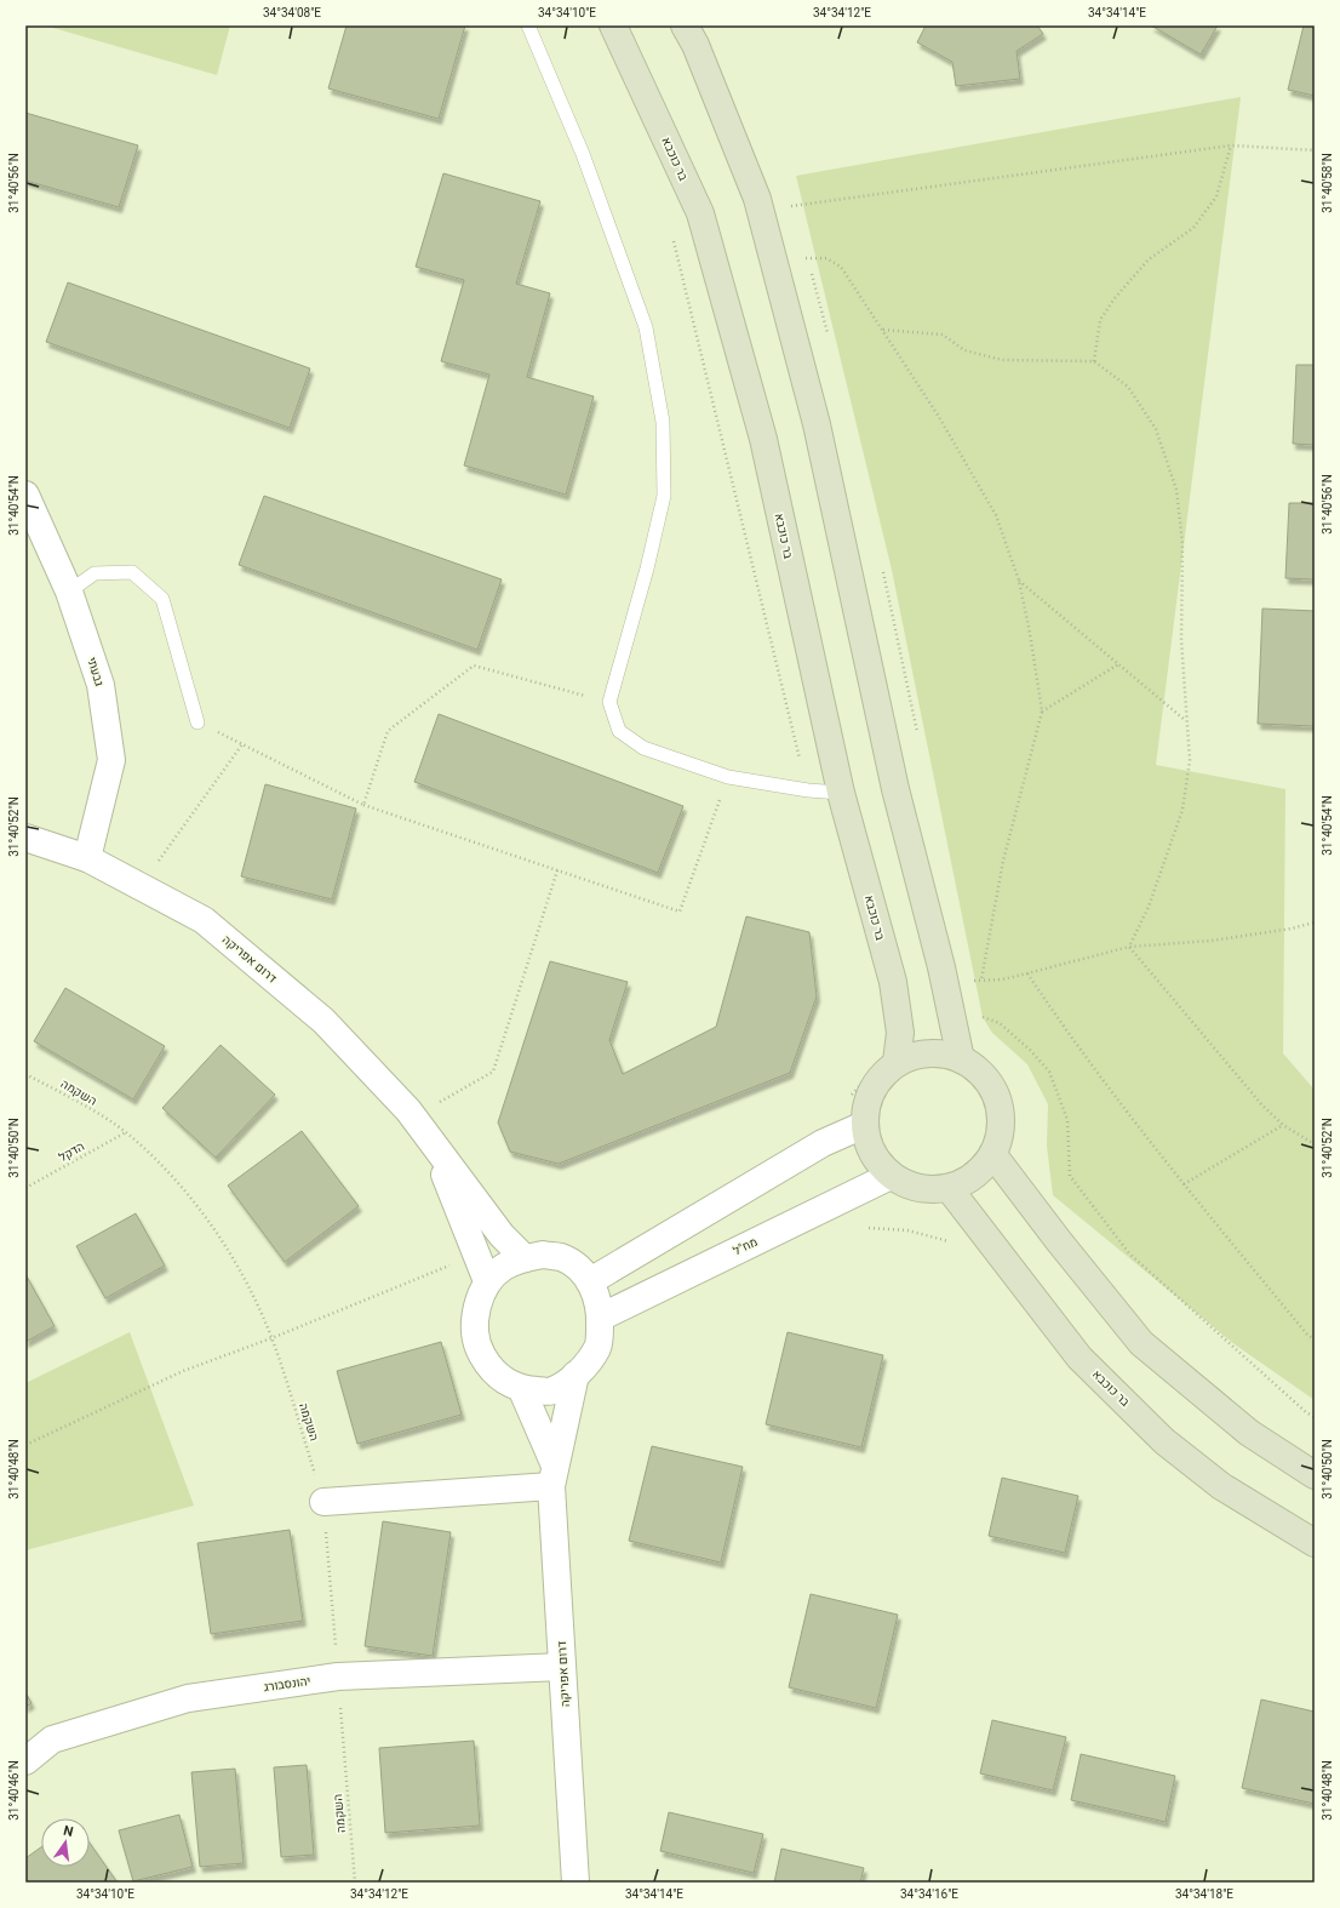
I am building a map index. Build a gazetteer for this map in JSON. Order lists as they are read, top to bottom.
{
  "streets": {
    "main road": ["בר כוכבא"],
    "street": [
      "גבעתי",
      "דרום אפריקה",
      "מח\"ל",
      "יהונסבורג"
    ],
    "path": ["השקמה", "הדקל"]
  },
  "crossings": [
    ["בר כוכבא", "מח\"ל"],
    ["גבעתי", "דרום אפריקה"],
    ["דרום אפריקה", "מח\"ל"],
    ["דרום אפריקה", "יהונסבורג"],
    ["השקמה", "הדקל"],
    ["השקמה", "יהונסבורג"]
  ],
  "north": "top",
  "coordinates": [
    "34°34'08\"E",
    "34°34'10\"E",
    "34°34'12\"E",
    "34°34'14\"E",
    "31°40'58\"N",
    "31°40'56\"N",
    "31°40'54\"N",
    "31°40'52\"N",
    "31°40'50\"N",
    "31°40'48\"N",
    "31°40'46\"N",
    "34°34'16\"E",
    "34°34'18\"E"
  ]
}
